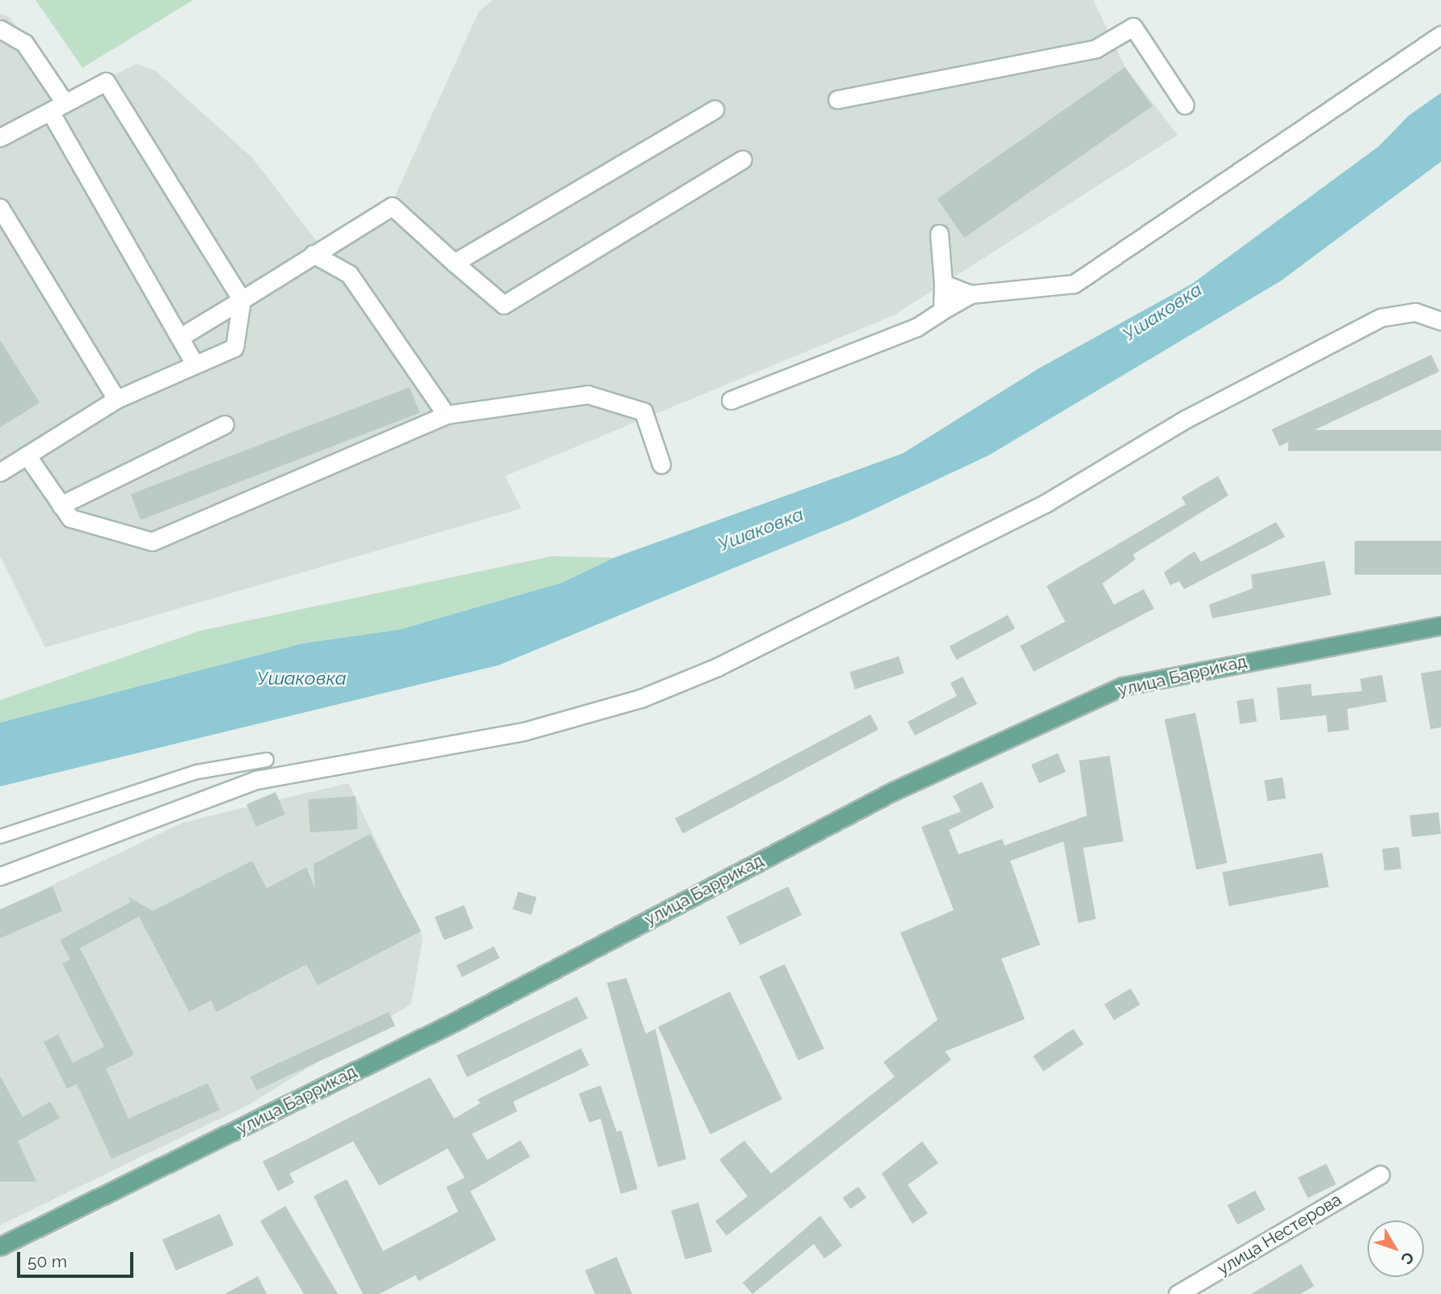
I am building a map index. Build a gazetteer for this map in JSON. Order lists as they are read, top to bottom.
{
  "streets": {
    "main road": ["улица Баррикад"],
    "street": ["улица Нестерова"]
  },
  "water": ["Ушаковка"],
  "scale_bar": "50 m",
  "north": "bottom right"
}
